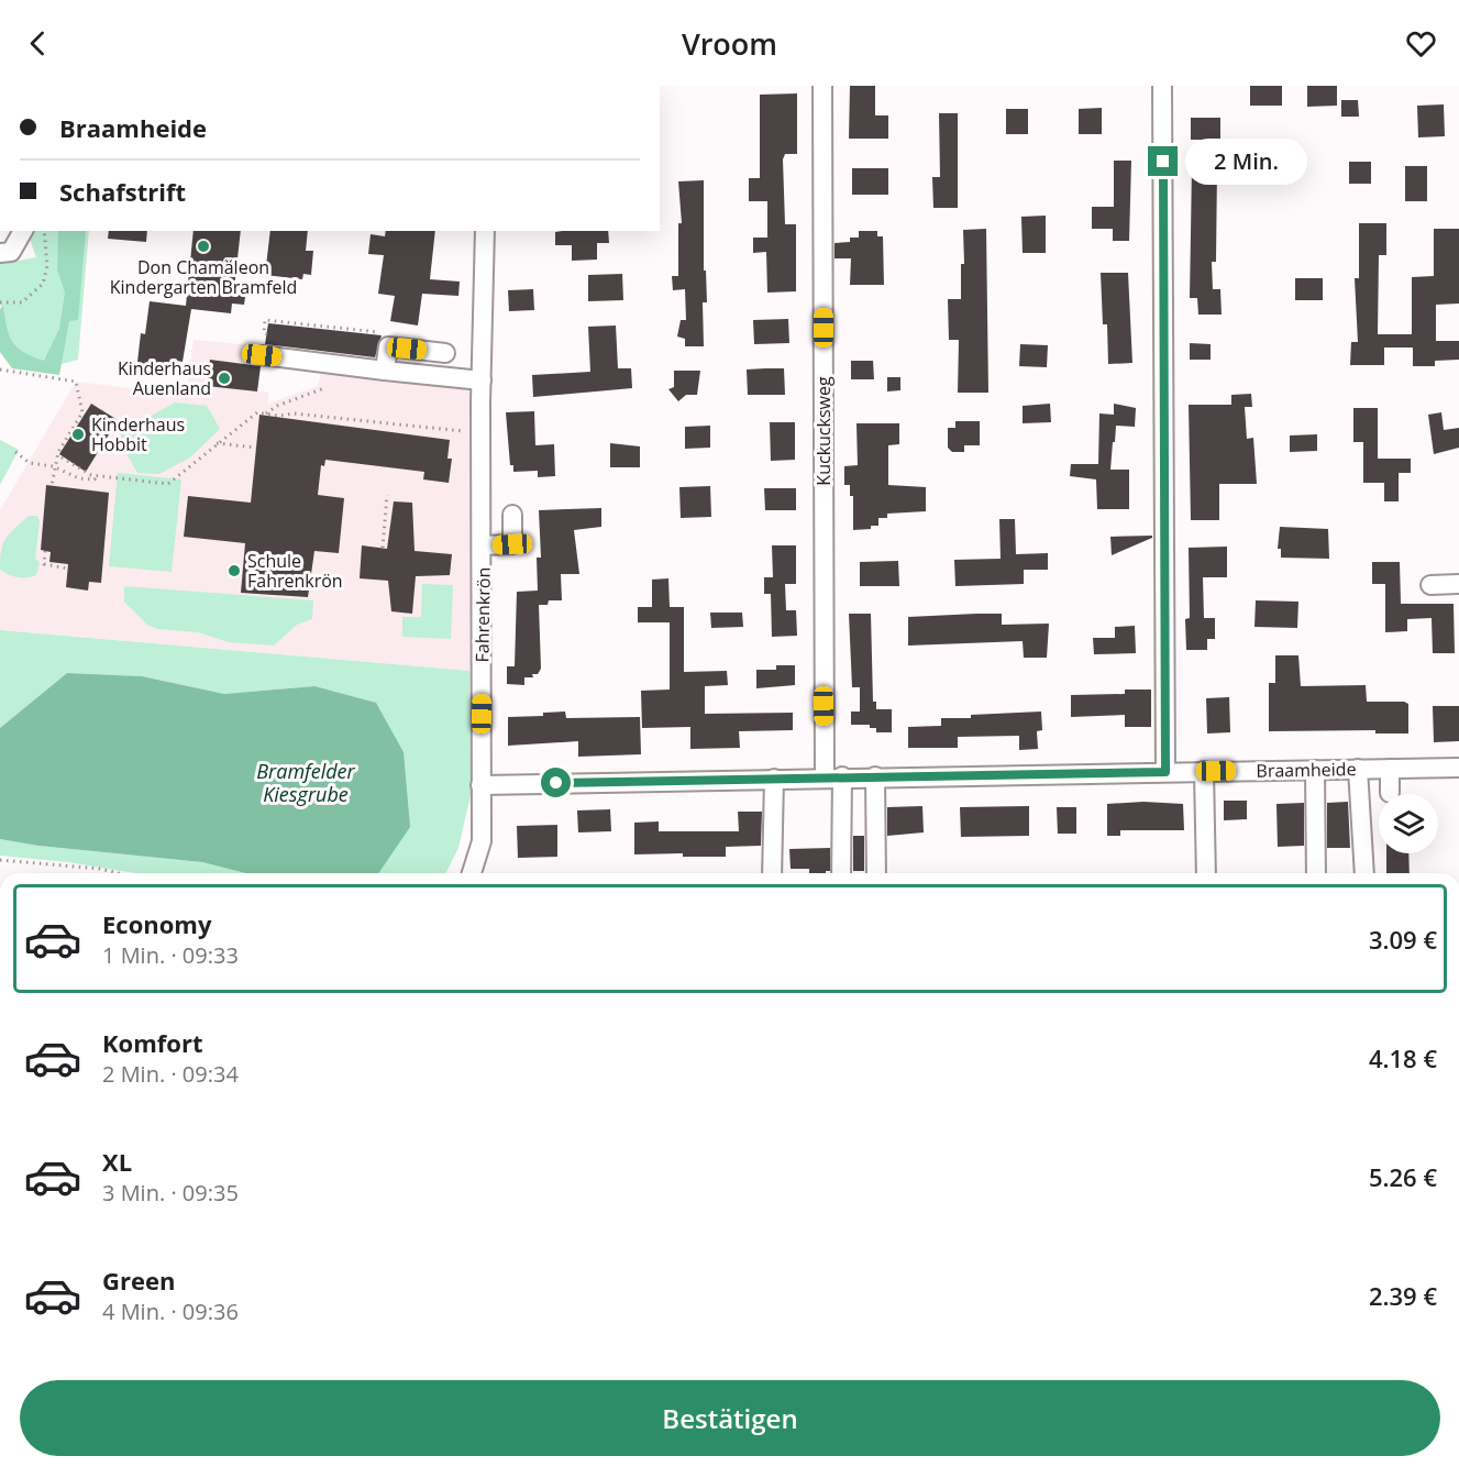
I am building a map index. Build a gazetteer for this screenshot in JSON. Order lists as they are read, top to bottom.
{
  "streets": {
    "street": ["Kuckucksweg", "Fahrenkrön", "Braamheide"]
  },
  "crossings": [
    ["Kuckucksweg", "Braamheide"],
    ["Fahrenkrön", "Braamheide"]
  ],
  "water": ["Bramfelder Kiesgrube"],
  "places": [
    "Don Chamäleon Kindergarten Bramfeld",
    "Kinderhaus Auenland",
    "Kinderhaus Hobbit",
    "Schule Fahrenkrön"
  ],
  "page": {
    "header": "Vroom",
    "banner": ["Braamheide", "Schafstrift"],
    "bubble": "2 Min.",
    "list": [
      {
        "name": "Economy",
        "note": "1 Min. · 09:33",
        "value": "3.09 €"
      },
      {
        "name": "Komfort",
        "note": "2 Min. · 09:34",
        "value": "4.18 €"
      },
      {
        "name": "XL",
        "note": "3 Min. · 09:35",
        "value": "5.26 €"
      },
      {
        "name": "Green",
        "note": "4 Min. · 09:36",
        "value": "2.39 €"
      }
    ],
    "buttons": "Bestätigen"
  }
}
